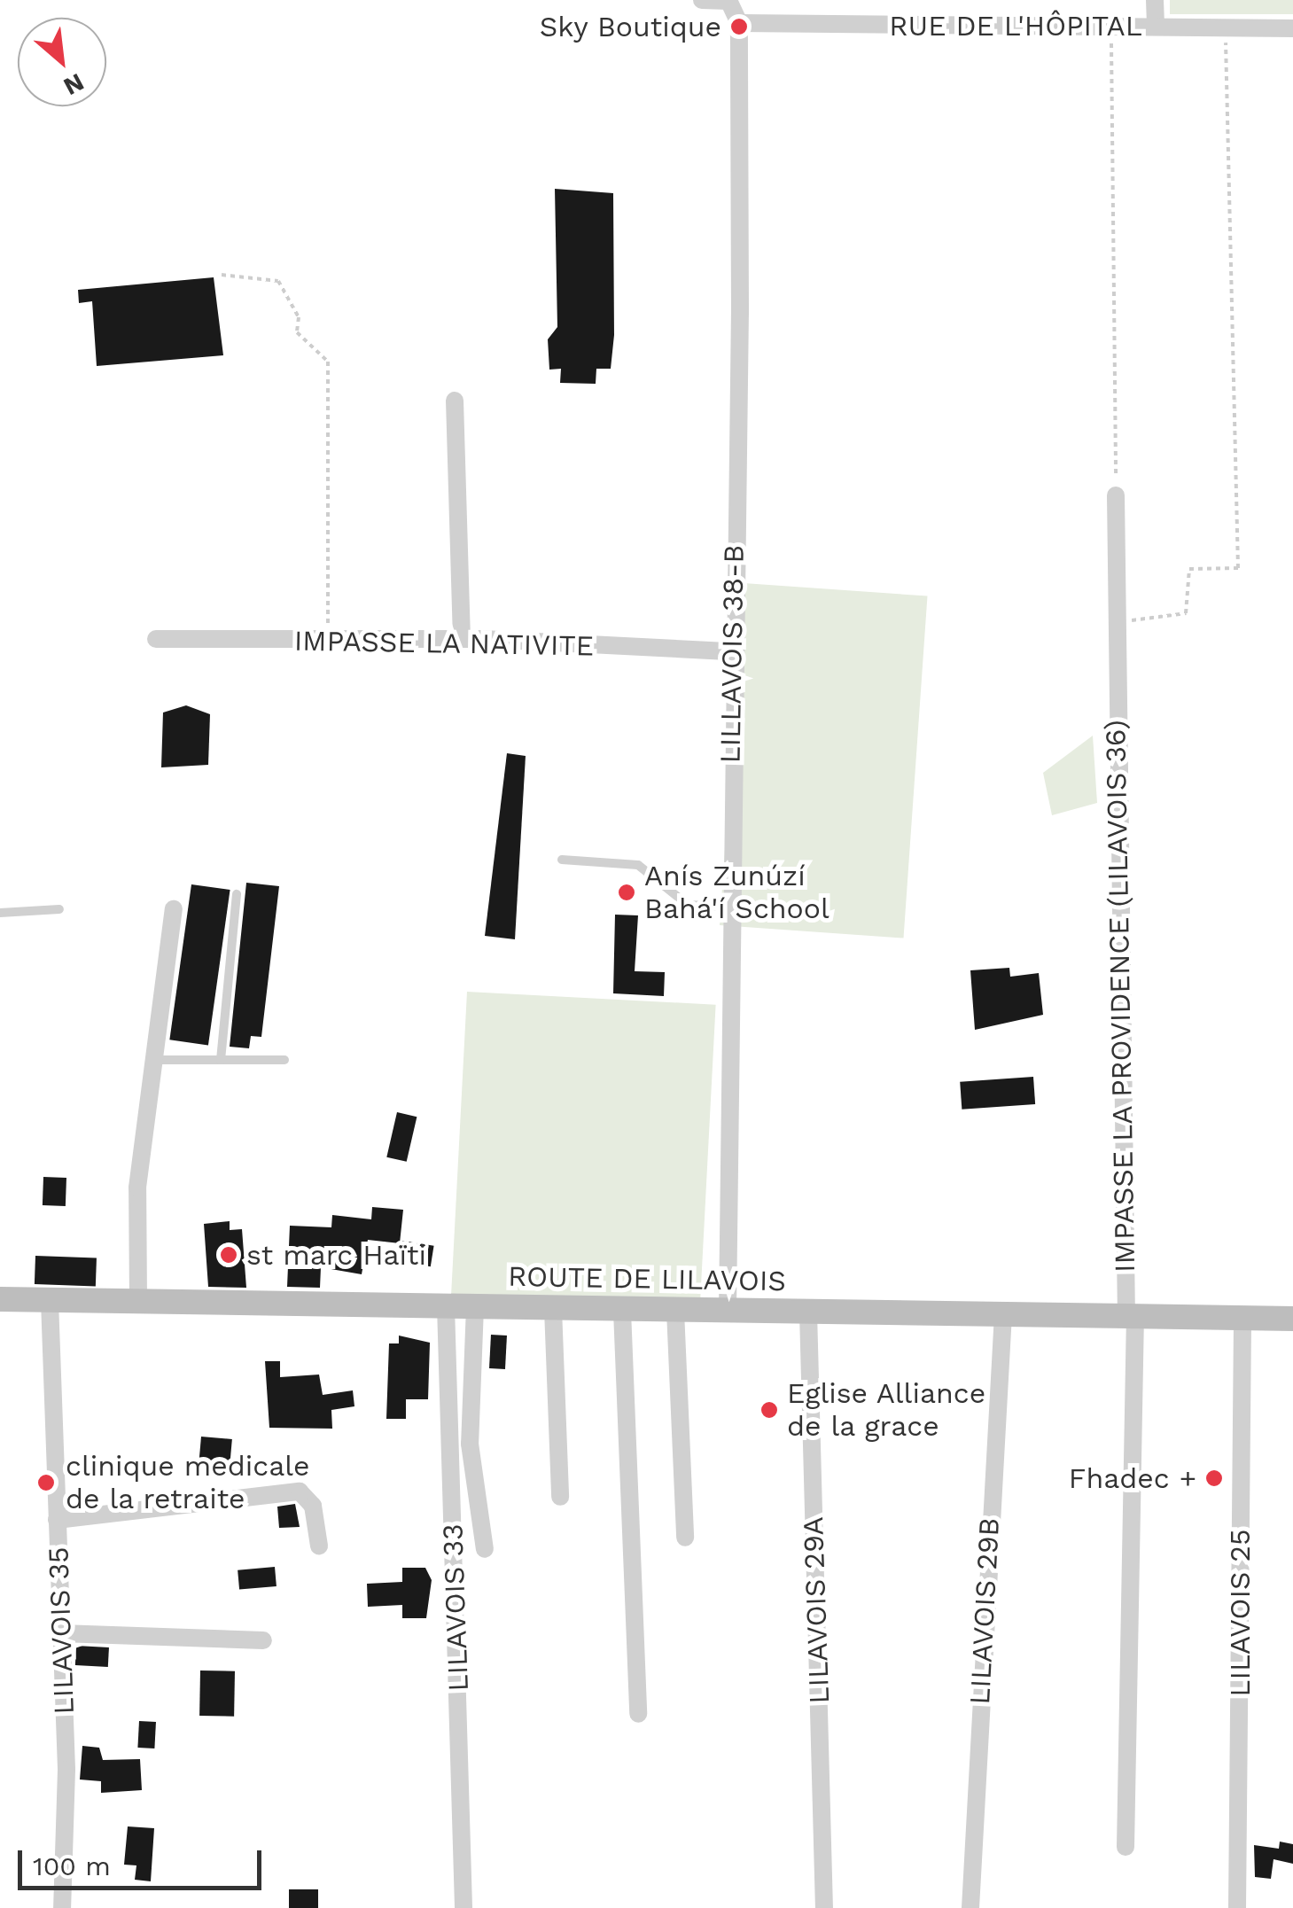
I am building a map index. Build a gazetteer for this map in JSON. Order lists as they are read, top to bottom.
{
  "streets": {
    "main road": ["ROUTE DE LILAVOIS"],
    "street": [
      "RUE DE L'HÔPITAL",
      "IMPASSE LA NATIVITE",
      "LILLAVOIS 38-B",
      "IMPASSE LA PROVIDENCE (LILAVOIS 36)",
      "LILAVOIS 33",
      "LILAVOIS 29A",
      "LILAVOIS 29B",
      "LILAVOIS 25",
      "LILAVOIS 35"
    ]
  },
  "crossings": [
    ["RUE DE L'HÔPITAL", "LILLAVOIS 38-B"],
    ["IMPASSE LA NATIVITE", "LILLAVOIS 38-B"],
    ["LILLAVOIS 38-B", "ROUTE DE LILAVOIS"],
    ["IMPASSE LA PROVIDENCE (LILAVOIS 36)", "ROUTE DE LILAVOIS"],
    ["ROUTE DE LILAVOIS", "LILAVOIS 33"],
    ["ROUTE DE LILAVOIS", "LILAVOIS 29A"],
    ["ROUTE DE LILAVOIS", "LILAVOIS 29B"],
    ["ROUTE DE LILAVOIS", "LILAVOIS 25"],
    ["ROUTE DE LILAVOIS", "LILAVOIS 35"]
  ],
  "places": [
    "Sky Boutique",
    "Anís Zunúzí Bahá'í School",
    "st marc Haïti",
    "Eglise Alliance de la grace",
    "Fhadec +",
    "clinique medicale de la retraite"
  ],
  "scale_bar": "100 m",
  "north": "bottom right"
}
